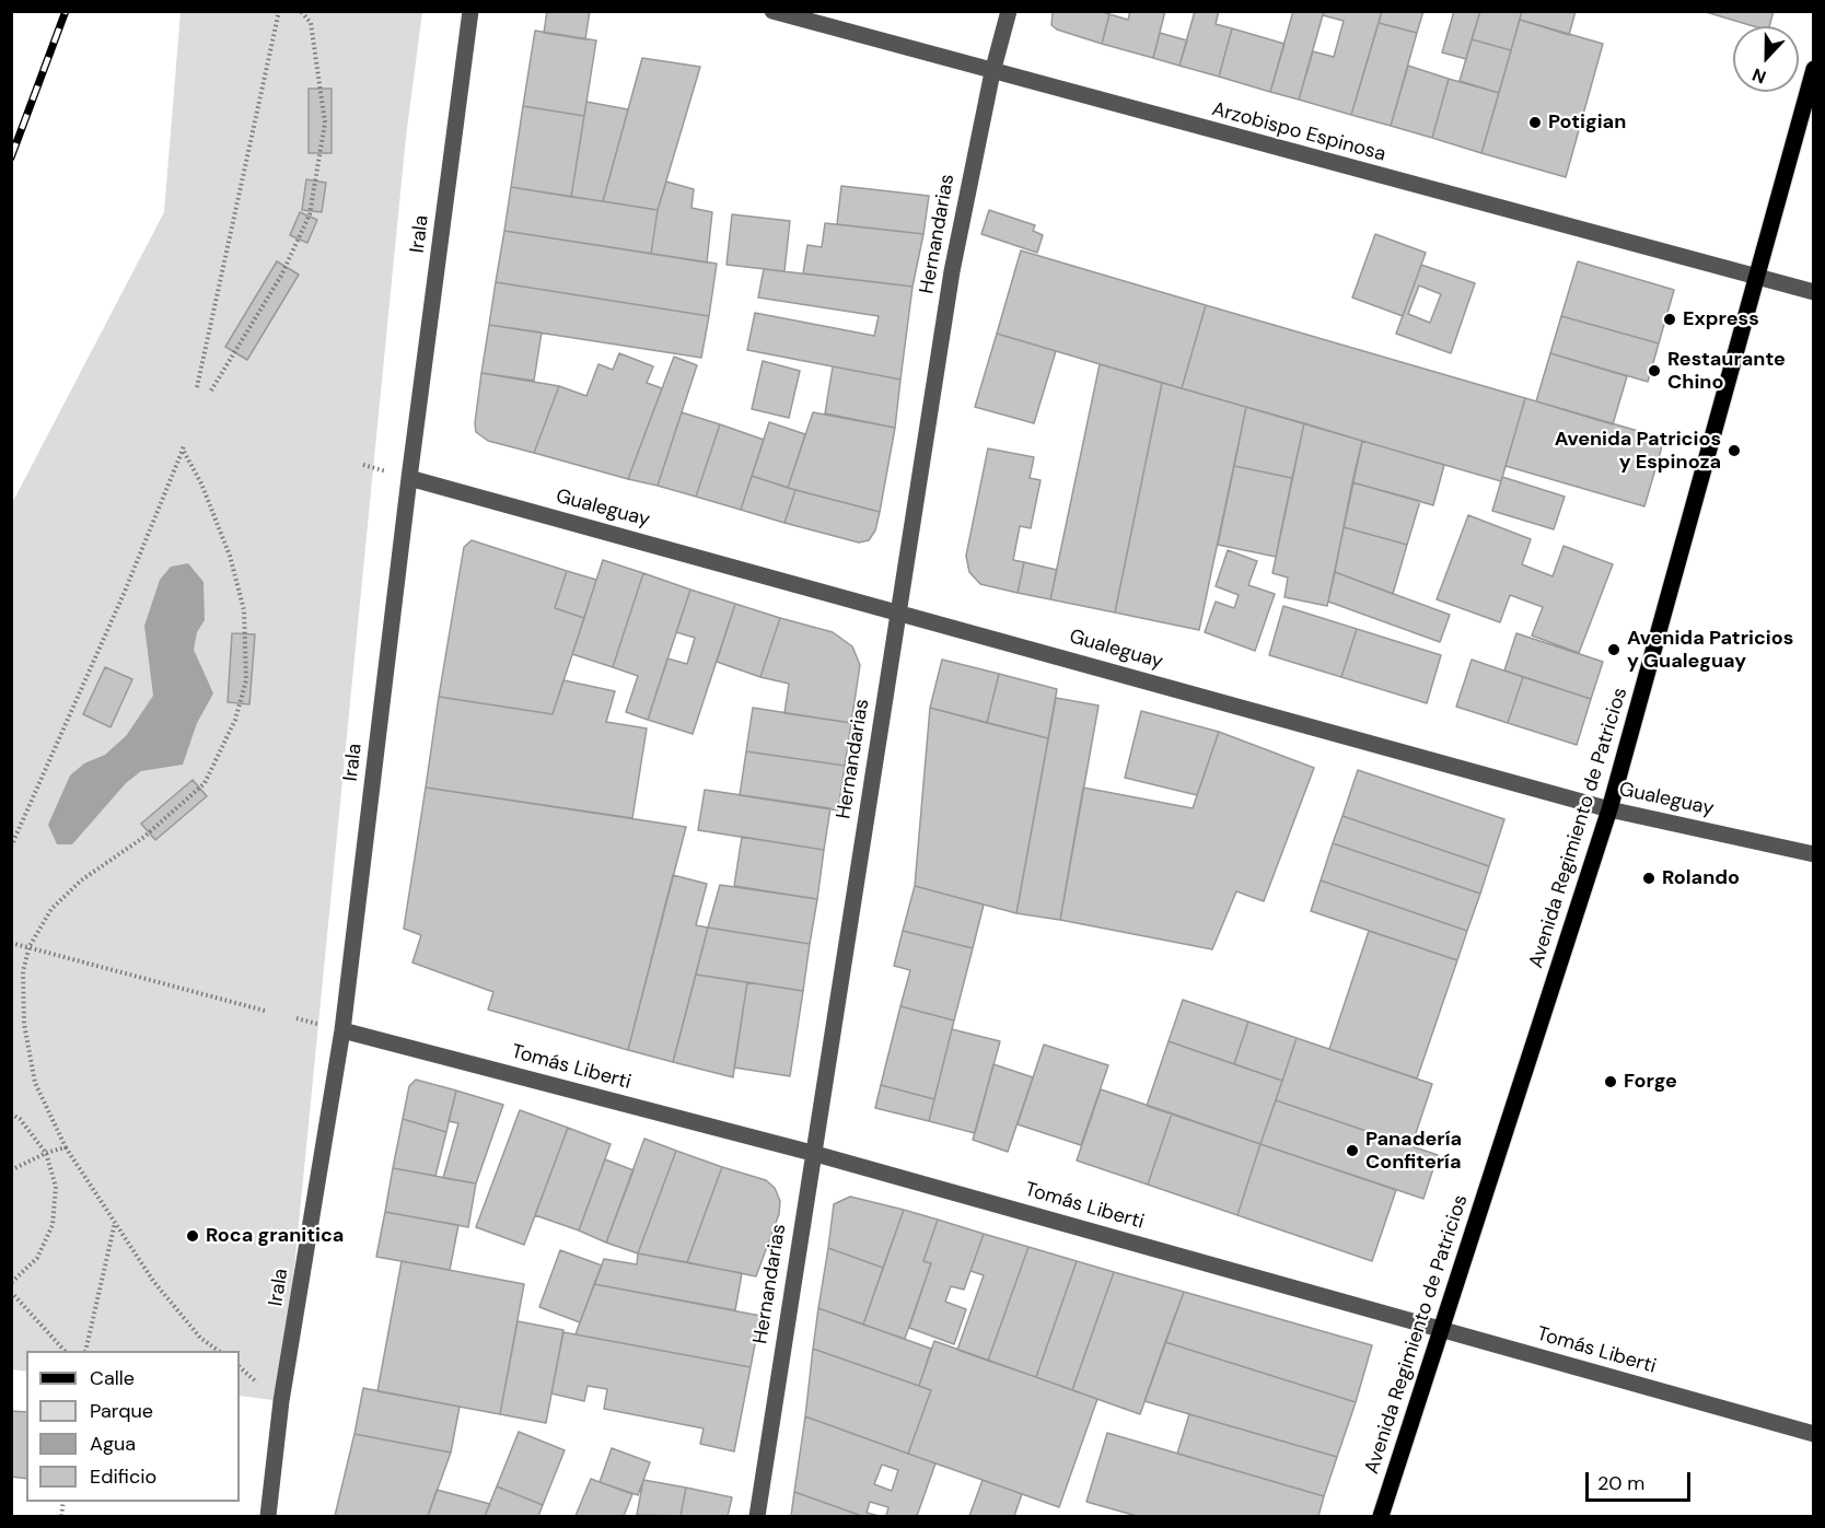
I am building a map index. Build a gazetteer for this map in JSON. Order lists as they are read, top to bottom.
{
  "streets": {
    "main road": ["Avenida Regimiento de Patricios"],
    "street": [
      "Arzobispo Espinosa",
      "Irala",
      "Hernandarias",
      "Gualeguay",
      "Tomás Liberti"
    ]
  },
  "crossings": [
    ["Arzobispo Espinosa", "Hernandarias"],
    ["Arzobispo Espinosa", "Avenida Regimiento de Patricios"],
    ["Irala", "Gualeguay"],
    ["Irala", "Tomás Liberti"],
    ["Hernandarias", "Gualeguay"],
    ["Hernandarias", "Tomás Liberti"],
    ["Gualeguay", "Avenida Regimiento de Patricios"],
    ["Avenida Regimiento de Patricios", "Tomás Liberti"]
  ],
  "places": [
    "Potigian",
    "Express",
    "Restaurante Chino",
    "Avenida Patricios y Espinoza",
    "Avenida Patricios y Gualeguay",
    "Rolando",
    "Forge",
    "Panadería Confitería",
    "Roca granitica"
  ],
  "legend": [
    "Calle",
    "Parque",
    "Agua",
    "Edificio"
  ],
  "scale_bar": "20 m",
  "north": "bottom"
}
